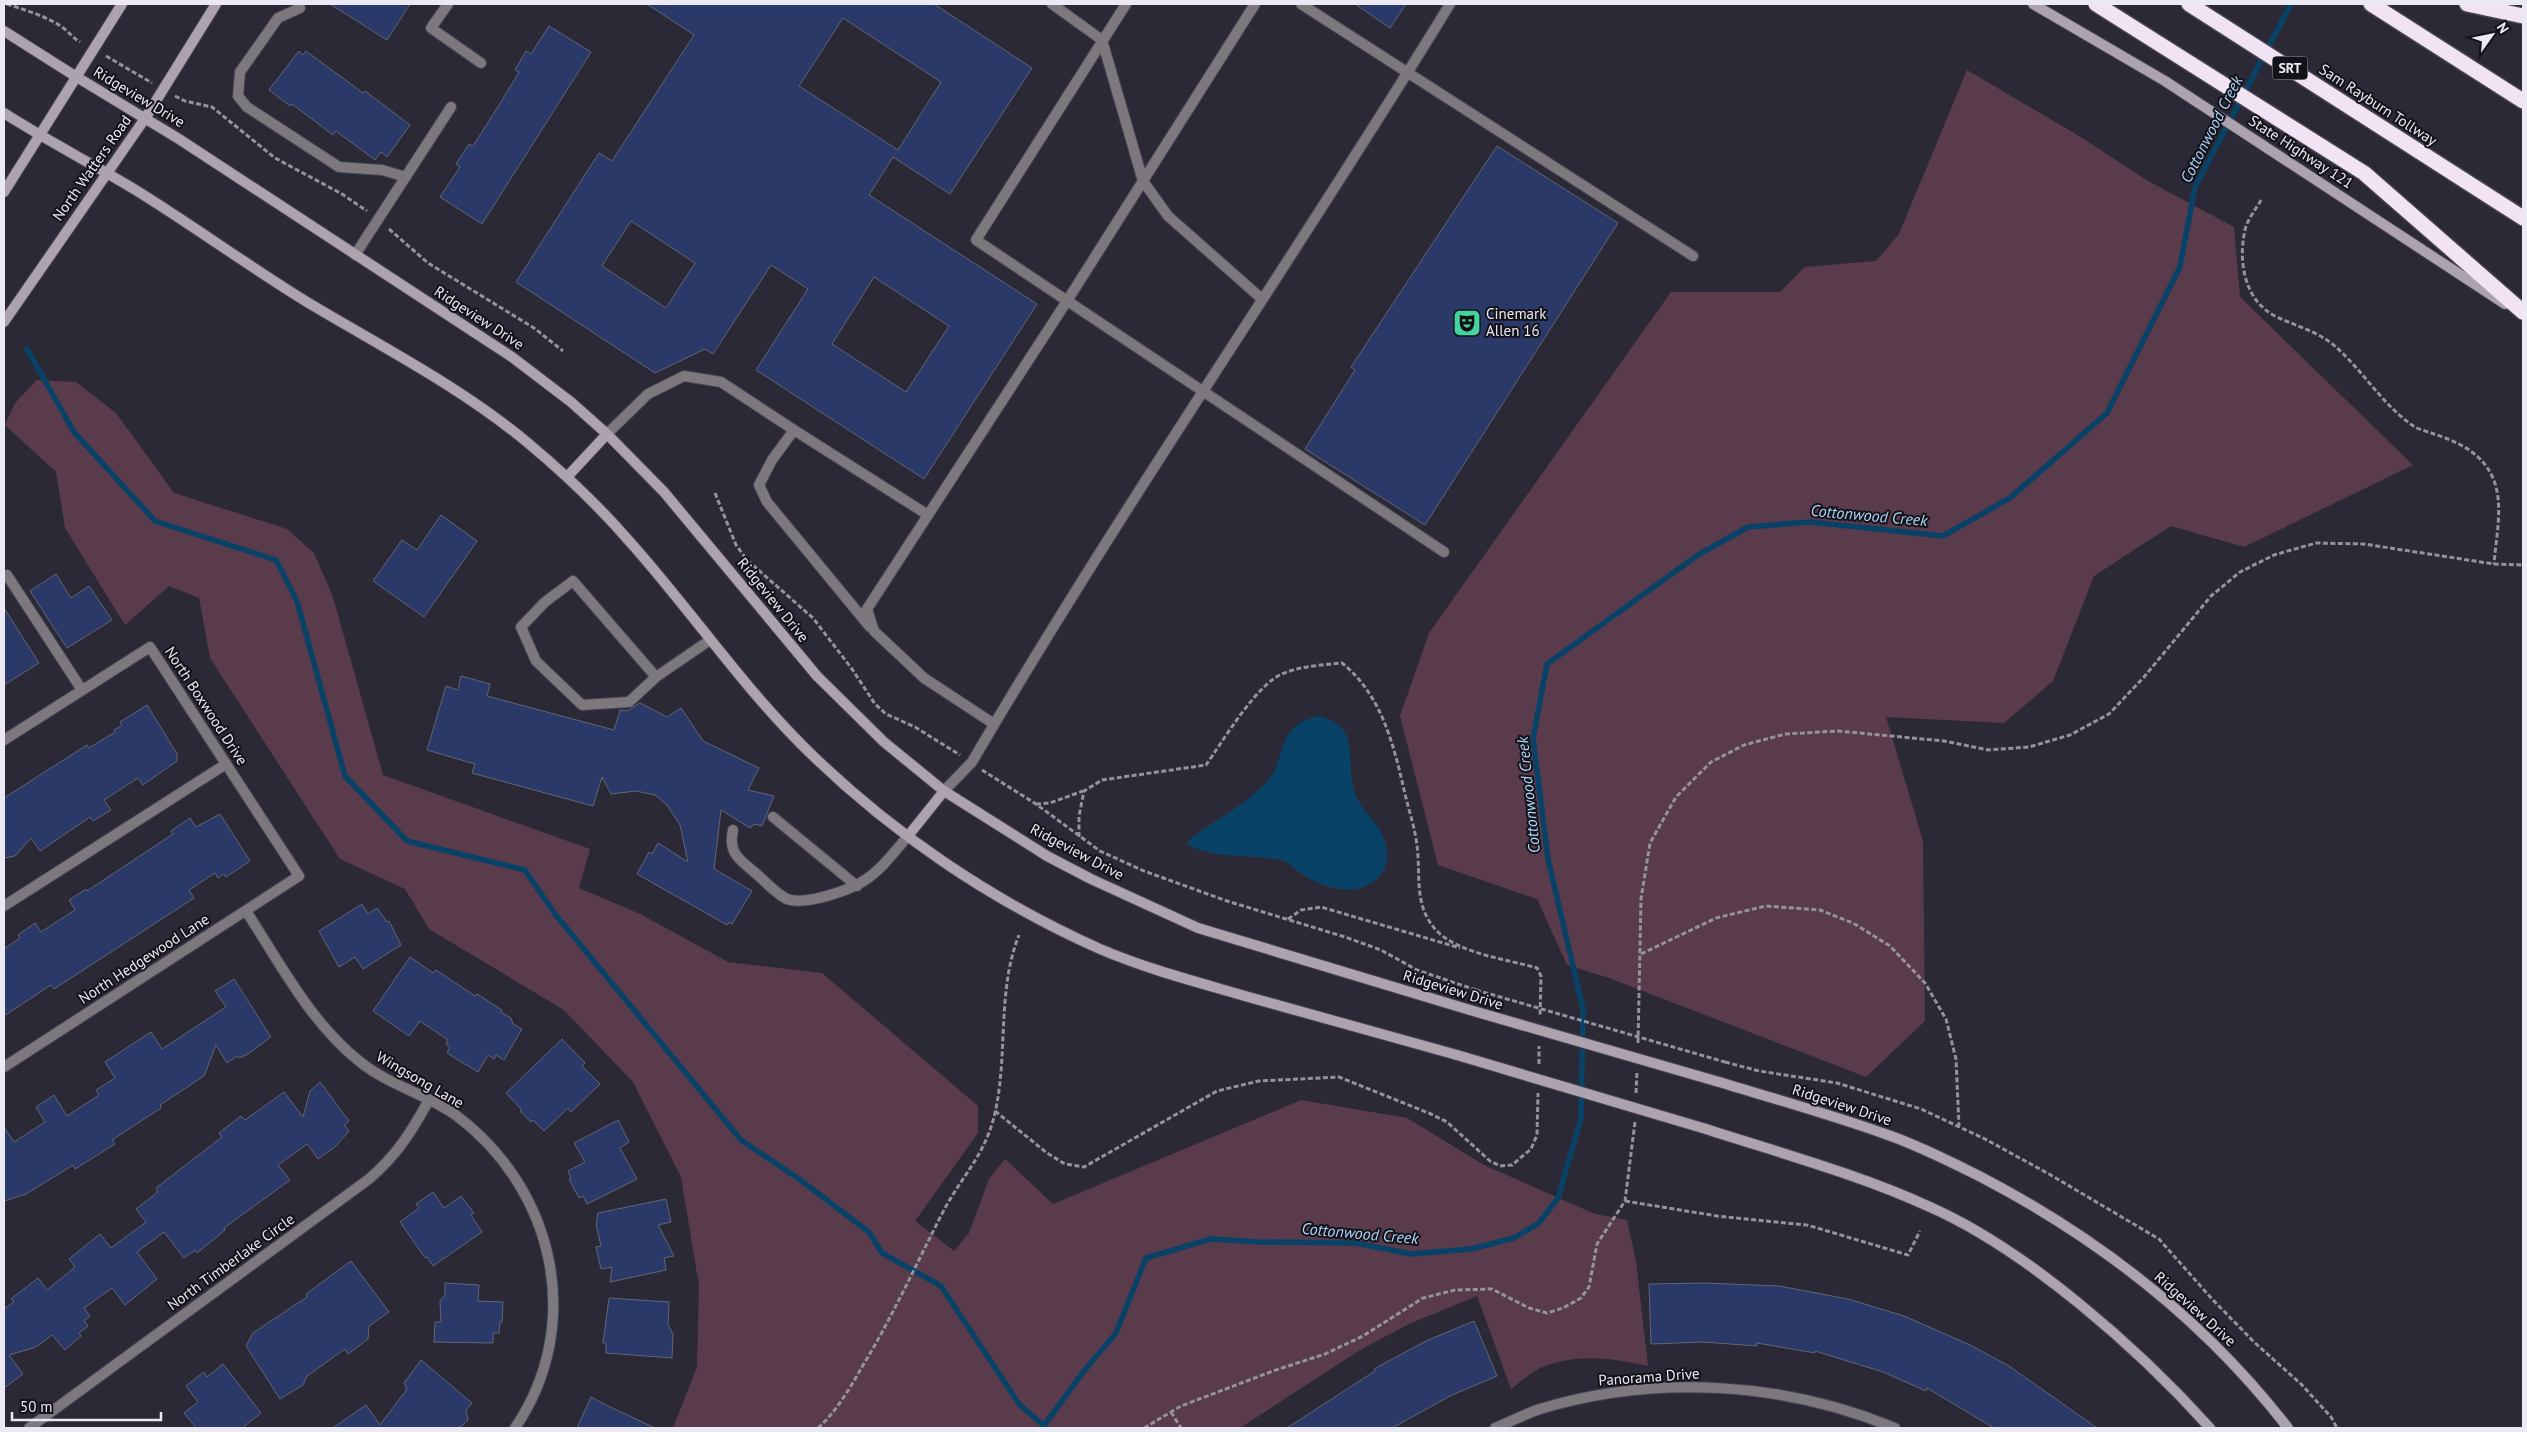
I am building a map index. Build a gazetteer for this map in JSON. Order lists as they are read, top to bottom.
{
  "streets": {
    "highway": ["SRT", "Sam Rayburn Tollway"],
    "main road": ["Ridgeview Drive", "State Highway 121", "North Watters Road"],
    "street": [
      "North Boxwood Drive",
      "North Hedgewood Lane",
      "Wingsong Lane",
      "North Timberlake Circle",
      "Panorama Drive"
    ]
  },
  "crossings": [
    ["Ridgeview Drive", "North Watters Road"],
    ["North Boxwood Drive", "North Hedgewood Lane"],
    ["North Hedgewood Lane", "Wingsong Lane"],
    ["Wingsong Lane", "North Timberlake Circle"]
  ],
  "water": ["Cottonwood Creek"],
  "places": {
    "theatre": ["Cinemark Allen 16"]
  },
  "scale_bar": "50 m",
  "north": "top right"
}
